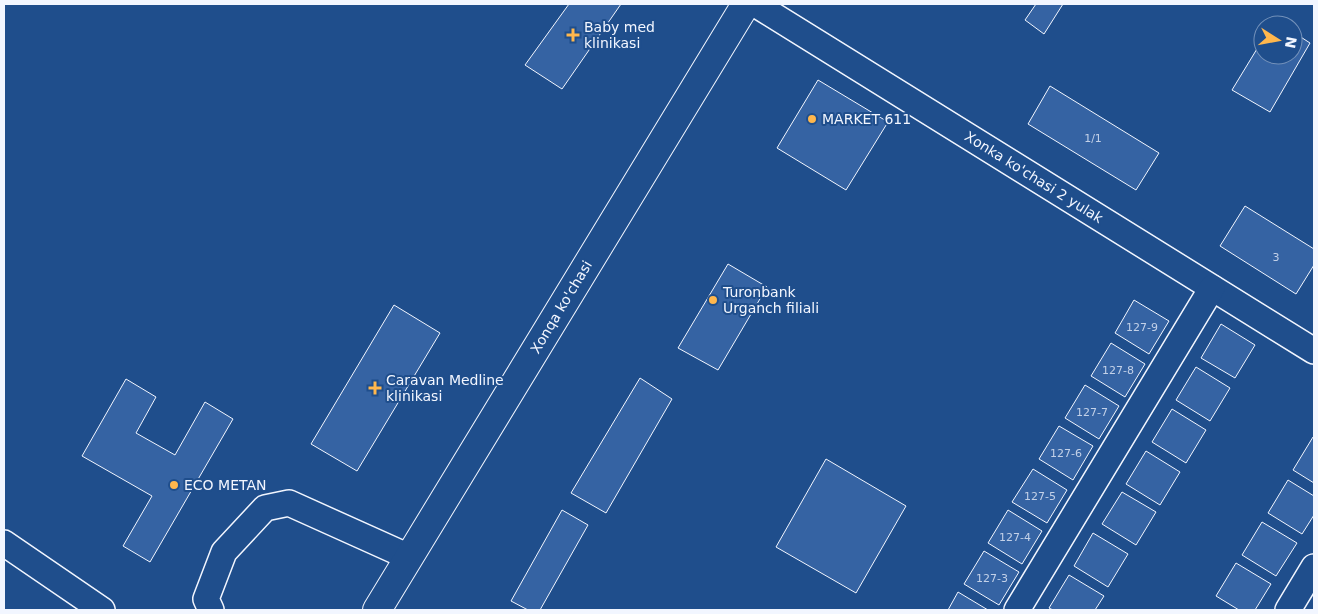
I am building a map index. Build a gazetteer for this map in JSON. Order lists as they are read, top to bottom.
{
  "streets": {
    "main road": ["Xonqa ko'chasi"],
    "street": ["Xonka ko'chasi 2 yulak"]
  },
  "places": {
    "health": ["Baby med klinikasi", "Caravan Medline klinikasi"],
    "other": ["MARKET 611", "Turonbank Urganch filiali", "ECO METAN"]
  },
  "house_numbers": [
    "1/1",
    "3",
    "127-9",
    "127-8",
    "127-7",
    "127-6",
    "127-5",
    "127-4",
    "127-3"
  ],
  "north": "right"
}
